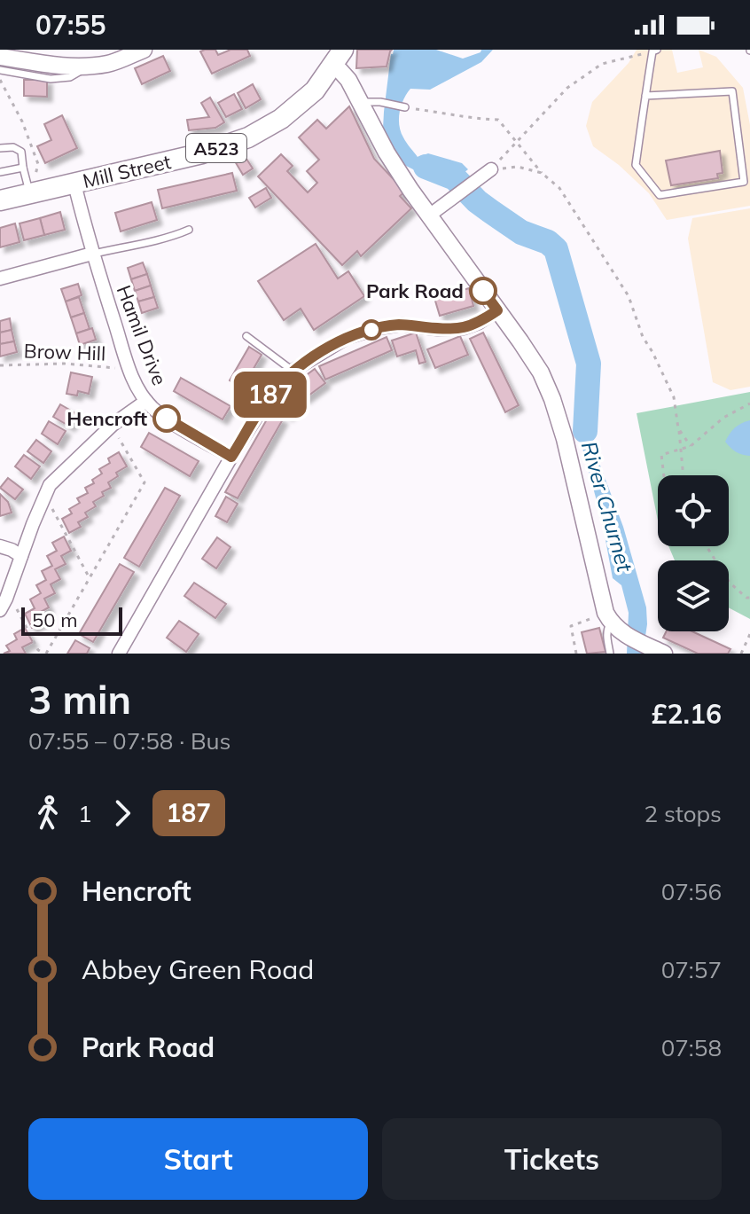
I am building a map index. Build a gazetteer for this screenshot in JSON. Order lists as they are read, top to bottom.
{
  "streets": {
    "highway": ["A523", "Mill Street"],
    "street": ["Hamil Drive"],
    "path": ["Brow Hill"]
  },
  "crossings": [
    ["Mill Street", "Hamil Drive"],
    ["Hamil Drive", "Brow Hill"]
  ],
  "water": ["River Churnet"],
  "places": ["Park Road", "Hencroft"],
  "lines": ["bus line 187"],
  "scale_bar": "50 m",
  "page": {
    "status": "07:55",
    "on_map": "187",
    "scale": "50 m",
    "heading": ["3 min", "07:55 – 07:58 · Bus", "£2.16"],
    "legs": ["1", "187", "2 stops"],
    "list": [
      {
        "name": "Hencroft",
        "value": "07:56"
      },
      {
        "name": "Abbey Green Road",
        "value": "07:57"
      },
      {
        "name": "Park Road",
        "value": "07:58"
      }
    ],
    "buttons": ["Start", "Tickets"]
  }
}
